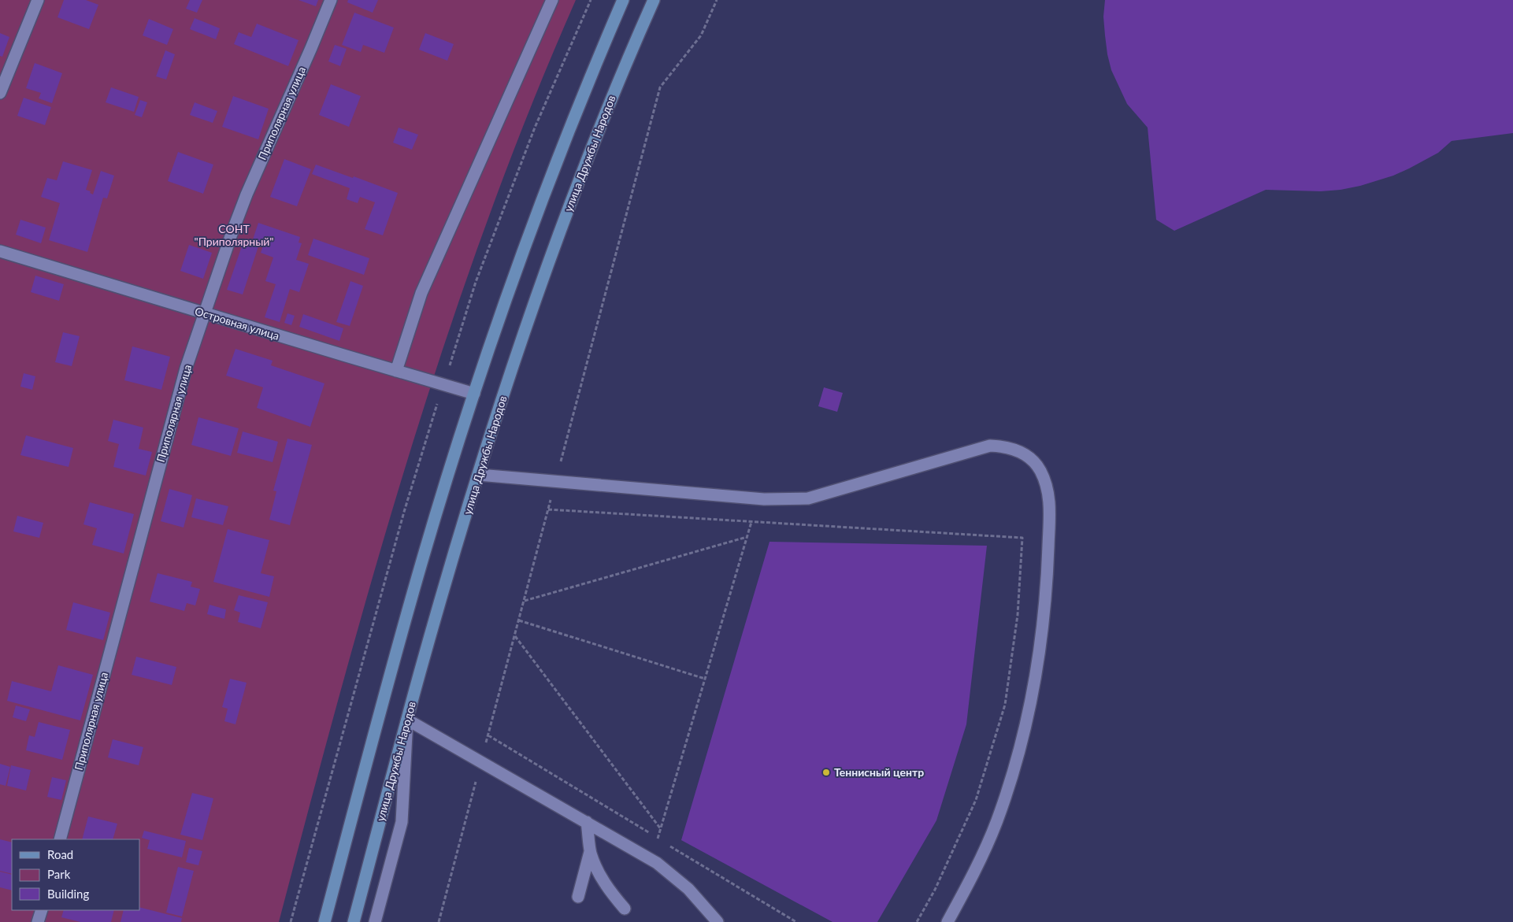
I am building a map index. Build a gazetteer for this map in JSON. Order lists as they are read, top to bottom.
{
  "streets": {
    "main road": ["улица Дружбы Народов"],
    "lane": ["Приполярная улица", "Островная улица"]
  },
  "crossings": [
    ["Приполярная улица", "Островная улица"]
  ],
  "parks": ["СОНТ \"Приполярный\""],
  "places": ["Теннисный центр"],
  "legend": ["Road", "Park", "Building"]
}
